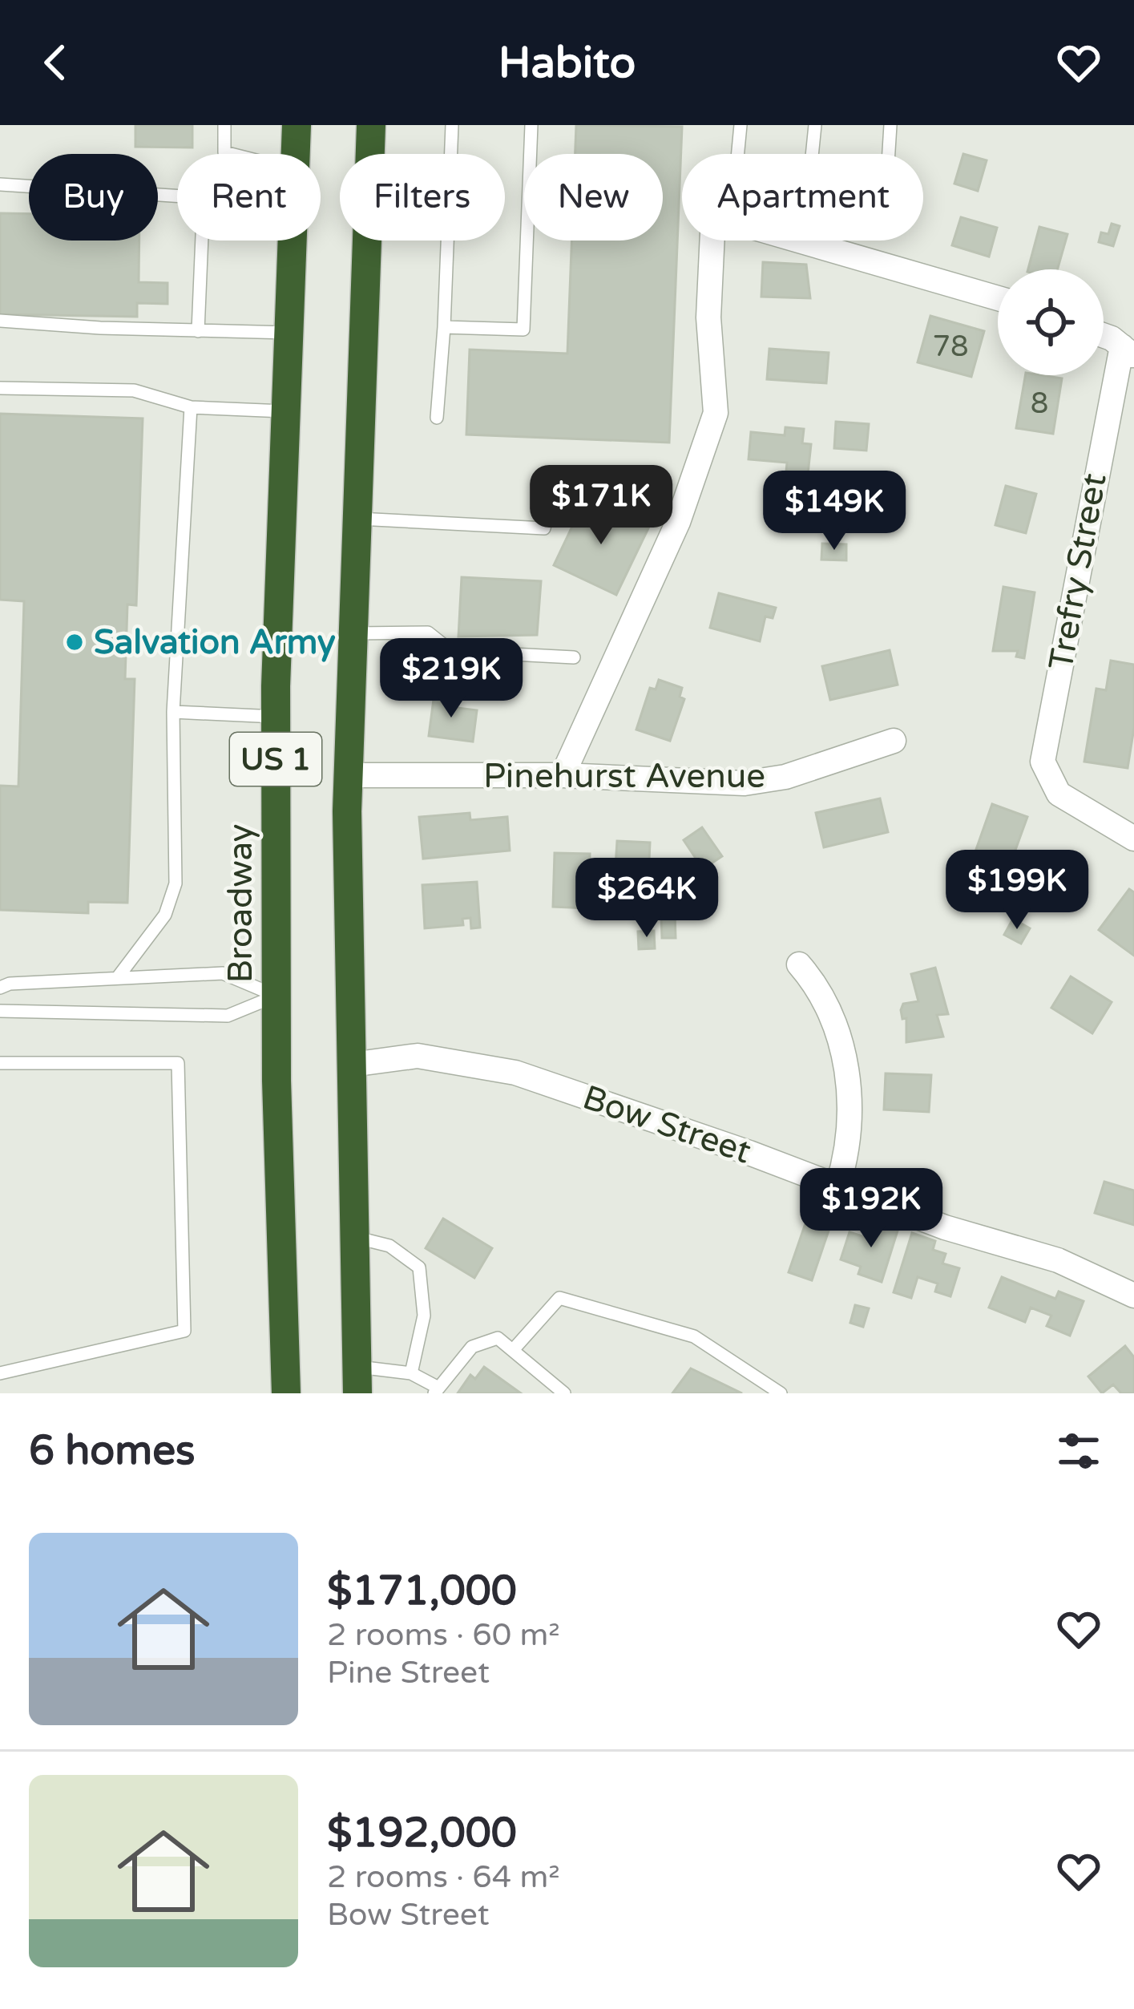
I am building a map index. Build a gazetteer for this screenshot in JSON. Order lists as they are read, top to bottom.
{
  "streets": {
    "highway": ["US 1", "Broadway"],
    "street": ["Trefry Street", "Pinehurst Avenue", "Bow Street"]
  },
  "crossings": [
    ["US 1", "Pinehurst Avenue"],
    ["US 1", "Bow Street"]
  ],
  "places": ["Salvation Army"],
  "house_numbers": ["78", "8"],
  "page": {
    "header": "Habito",
    "chip": [
      "Buy",
      "Rent",
      "Filters",
      "New",
      "Apartment"
    ],
    "price": [
      "$171K",
      "$149K",
      "$219K",
      "$199K",
      "$264K",
      "$192K"
    ],
    "heading": "6 homes",
    "list": [
      {
        "name": "$171,000",
        "note": "2 rooms · 60 m² · Pine Street"
      },
      {
        "name": "$192,000",
        "note": "2 rooms · 64 m² · Bow Street"
      }
    ]
  }
}
